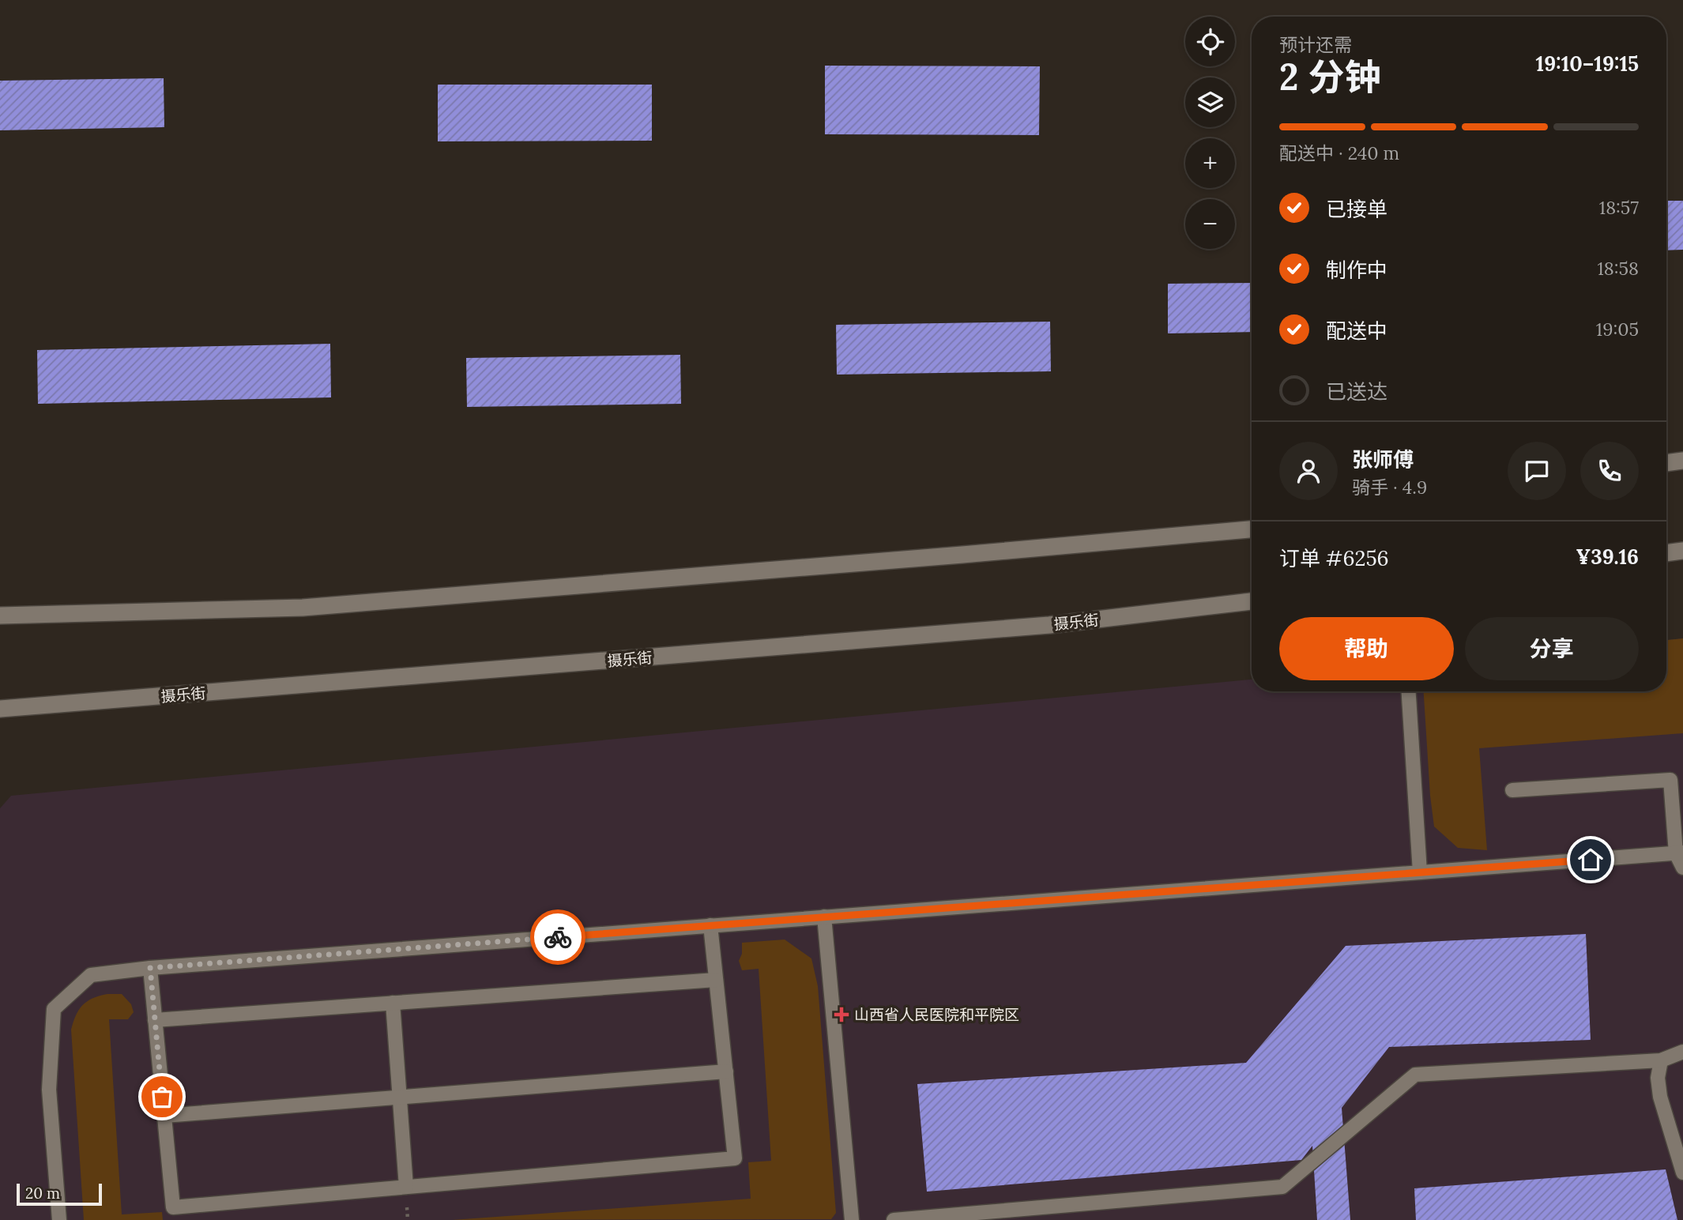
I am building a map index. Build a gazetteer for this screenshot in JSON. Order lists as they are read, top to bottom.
{
  "streets": {
    "main road": ["摄乐街"]
  },
  "places": {
    "health": ["山西省人民医院和平院区"]
  },
  "scale_bar": "20 m",
  "page": {
    "map_buttons": ["+", "−"],
    "heading": ["2 分钟", "预计还需", "19:10–19:15"],
    "panel": [
      "张师傅",
      "骑手 · 4.9",
      "订单 #6256",
      "¥39.16"
    ],
    "bar": "配送中 · 240 m",
    "list": [
      ["已接单", "18:57"],
      ["制作中", "18:58"],
      ["配送中", "19:05"],
      "已送达"
    ],
    "buttons": ["帮助", "分享"],
    "scale": "20 m"
  }
}
